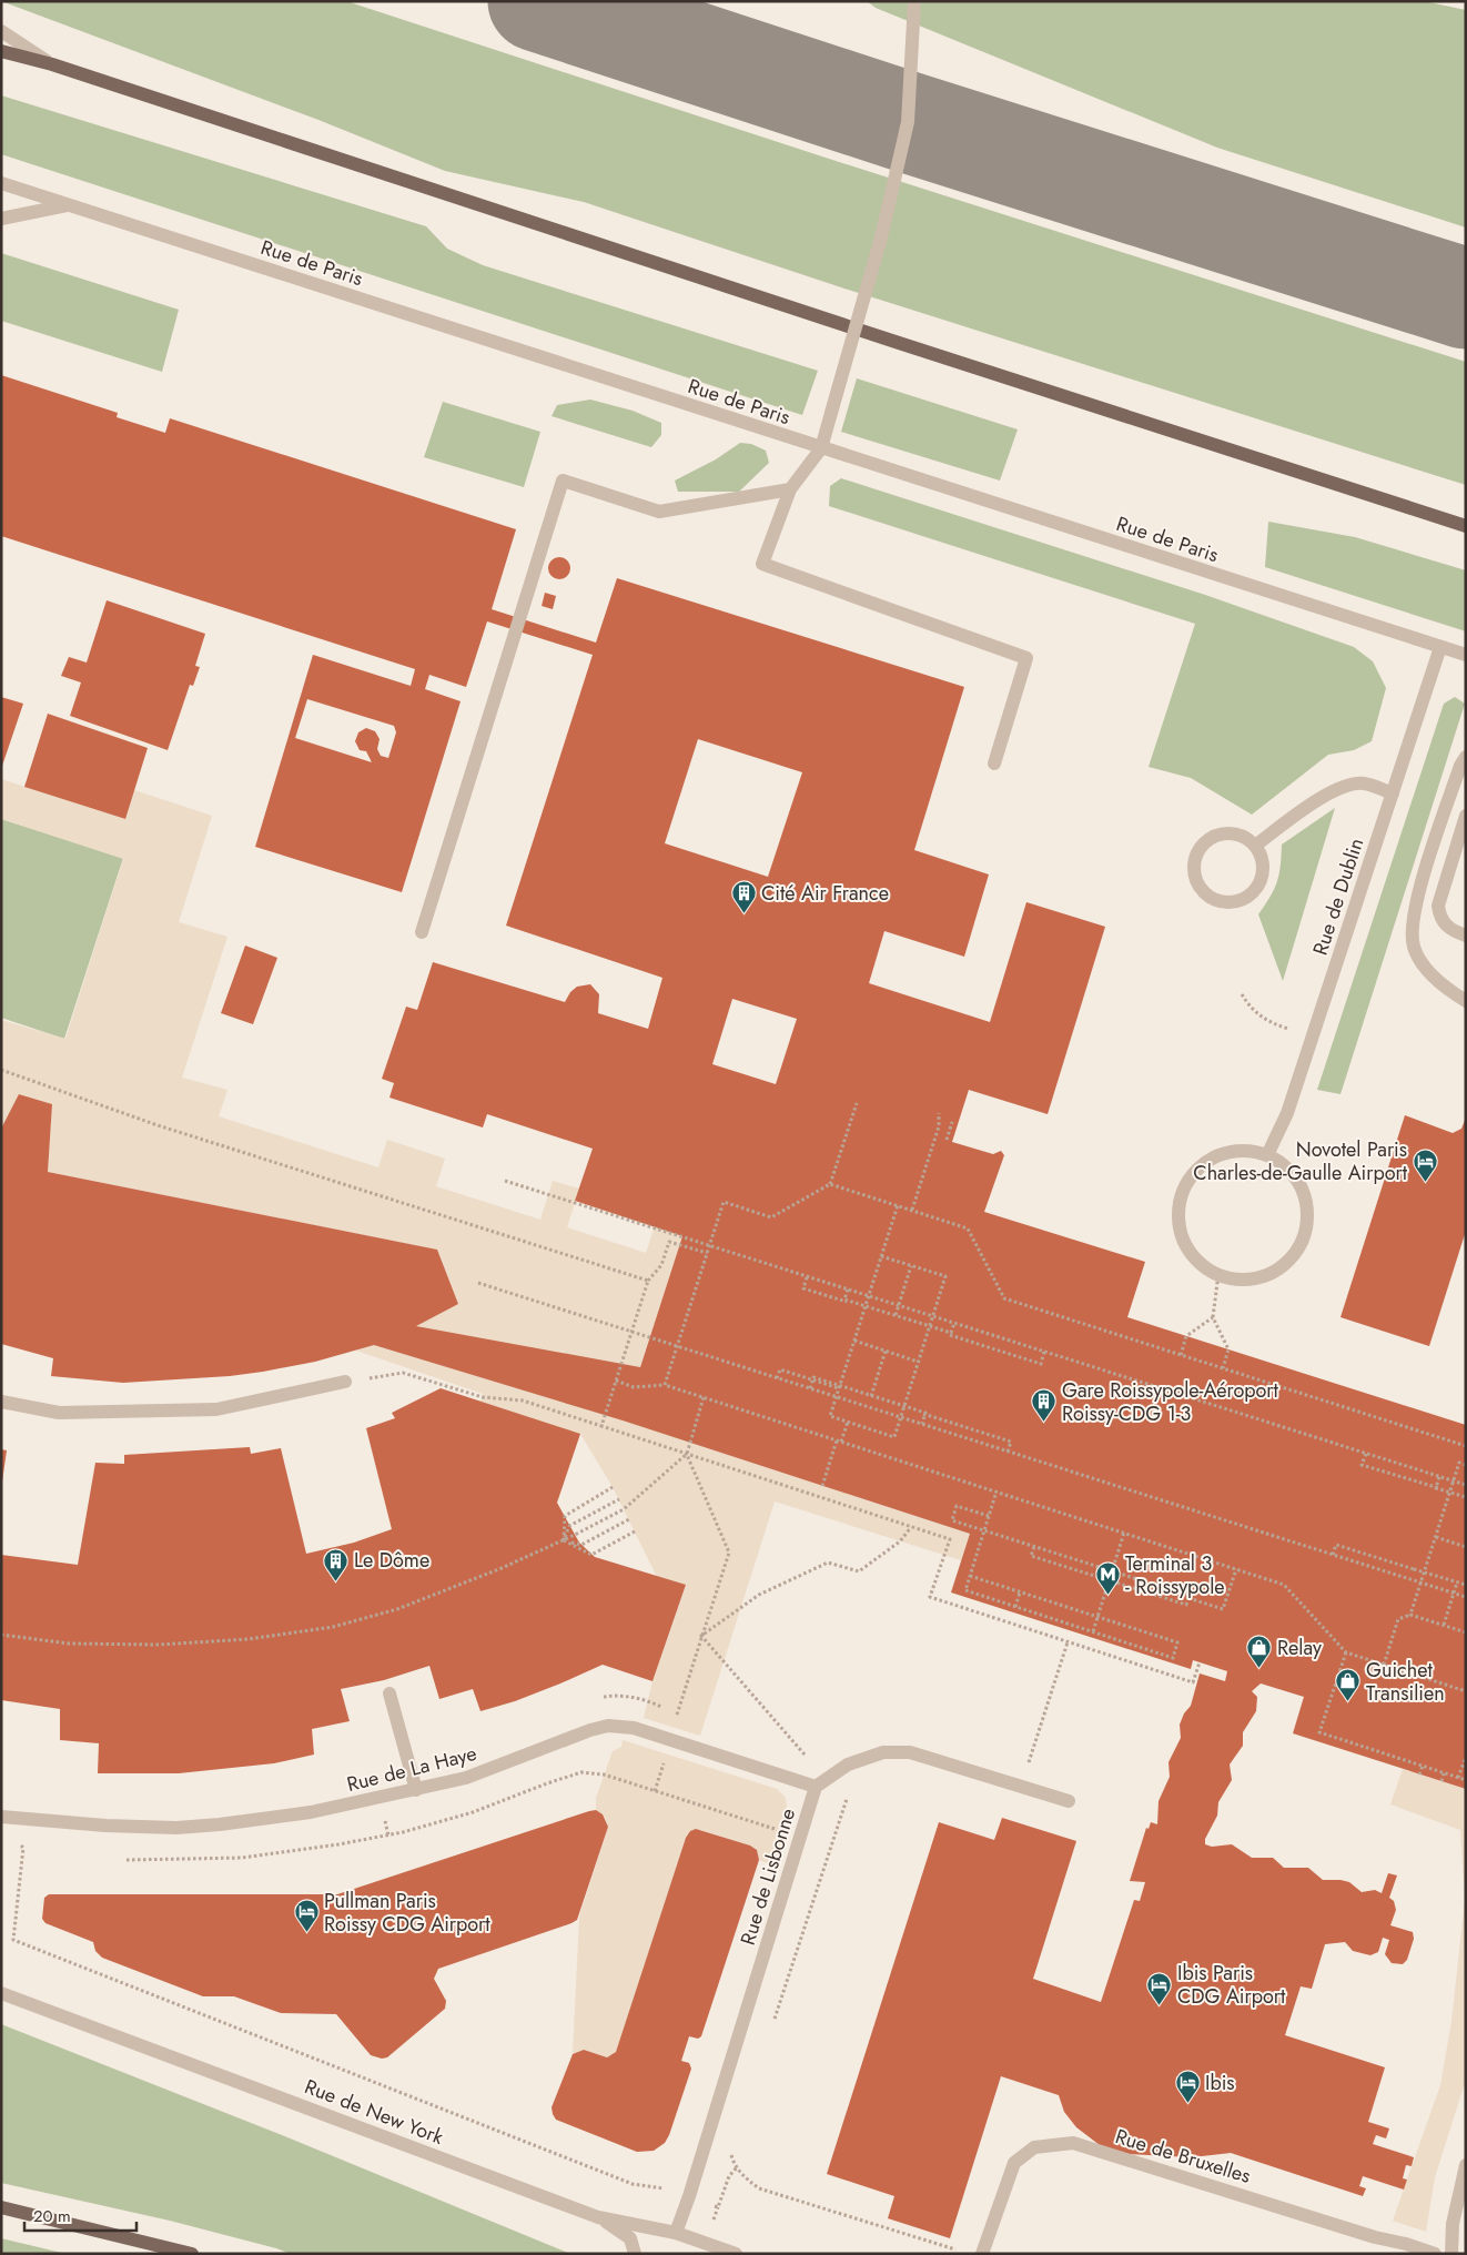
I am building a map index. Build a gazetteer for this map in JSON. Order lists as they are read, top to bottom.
{
  "streets": {
    "street": [
      "Rue de Paris",
      "Rue de Dublin",
      "Rue de La Haye",
      "Rue de Lisbonne",
      "Rue de New York",
      "Rue de Bruxelles"
    ]
  },
  "crossings": [
    ["Rue de Paris", "Rue de Dublin"],
    ["Rue de La Haye", "Rue de Lisbonne"],
    ["Rue de Lisbonne", "Rue de New York"]
  ],
  "places": {
    "building": ["Cité Air France", "Gare Roissypole-Aéroport Roissy-CDG 1-3", "Le Dôme"],
    "hotel": [
      "Novotel Paris Charles-de-Gaulle Airport",
      "Pullman Paris Roissy CDG Airport",
      "Ibis Paris CDG Airport",
      "Ibis"
    ],
    "metro station": ["Terminal 3 - Roissypole"],
    "shop": ["Relay", "Guichet Transilien"]
  },
  "scale_bar": "20 m"
}
